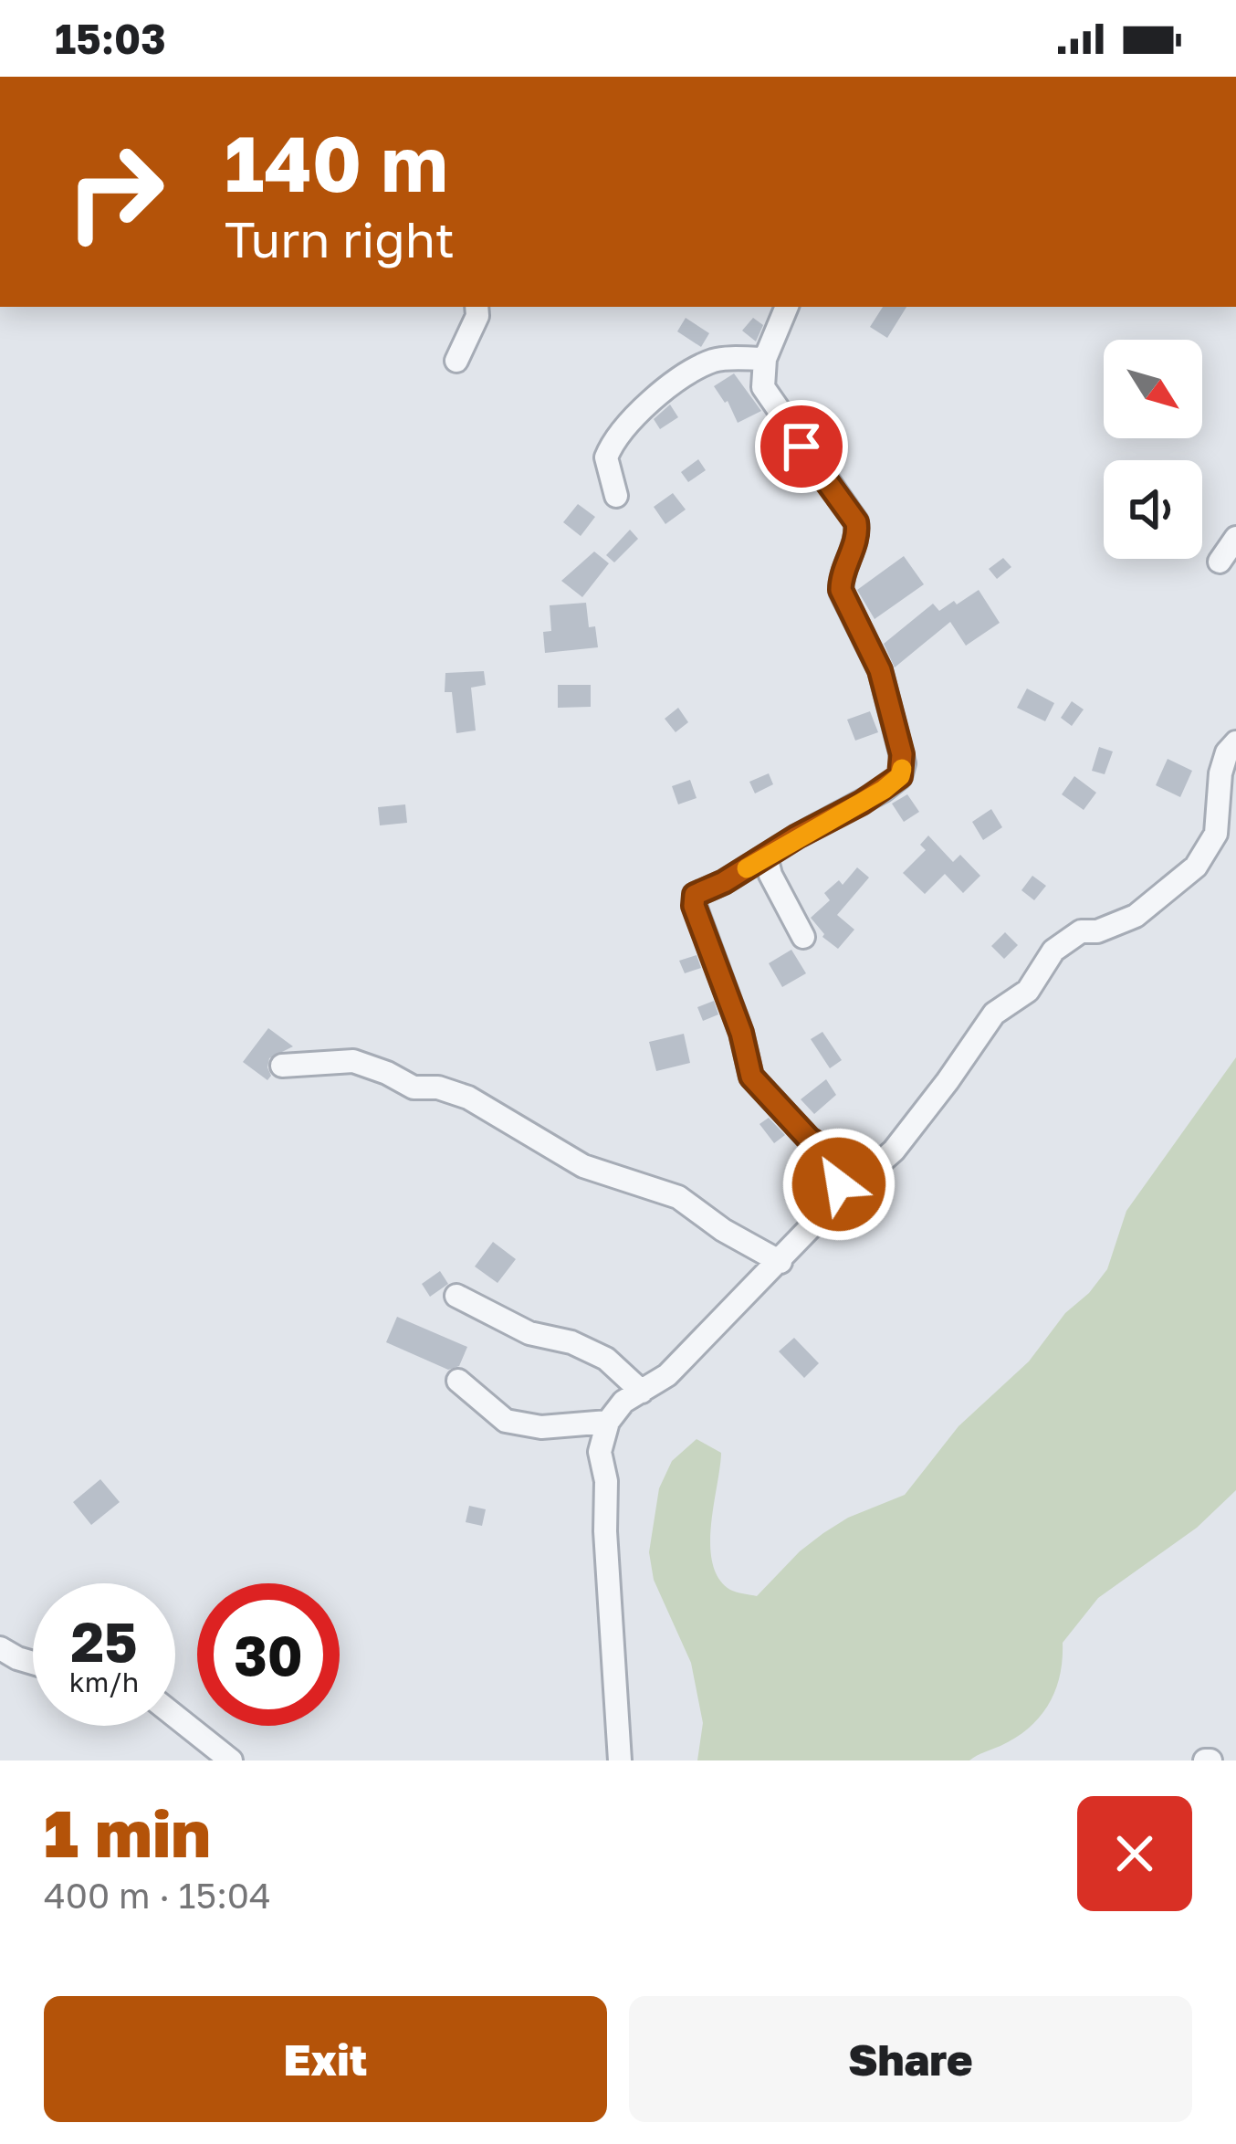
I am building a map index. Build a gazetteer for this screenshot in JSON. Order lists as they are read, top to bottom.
{
  "north": "bottom right",
  "page": {
    "status": "15:03",
    "turn": ["140 m", "Turn right"],
    "speed": "25 km/h",
    "limit": "30",
    "heading": ["1 min", "400 m · 15:04"],
    "buttons": ["Exit", "Share"]
  }
}
